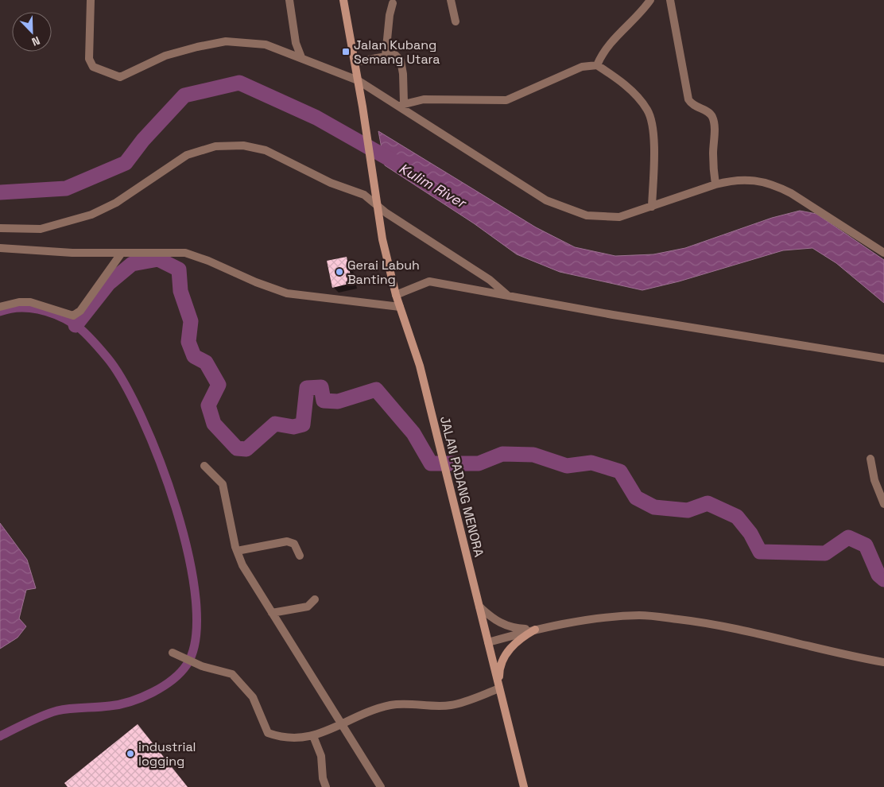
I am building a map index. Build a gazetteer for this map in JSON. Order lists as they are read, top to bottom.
{
  "streets": {
    "main road": ["JALAN PADANG MENORA"]
  },
  "water": ["Kulim River"],
  "places": {
    "transit": ["Jalan Kubang Semang Utara"],
    "other": ["Gerai Labuh Banting", "industrial logging"]
  },
  "north": "bottom right"
}
